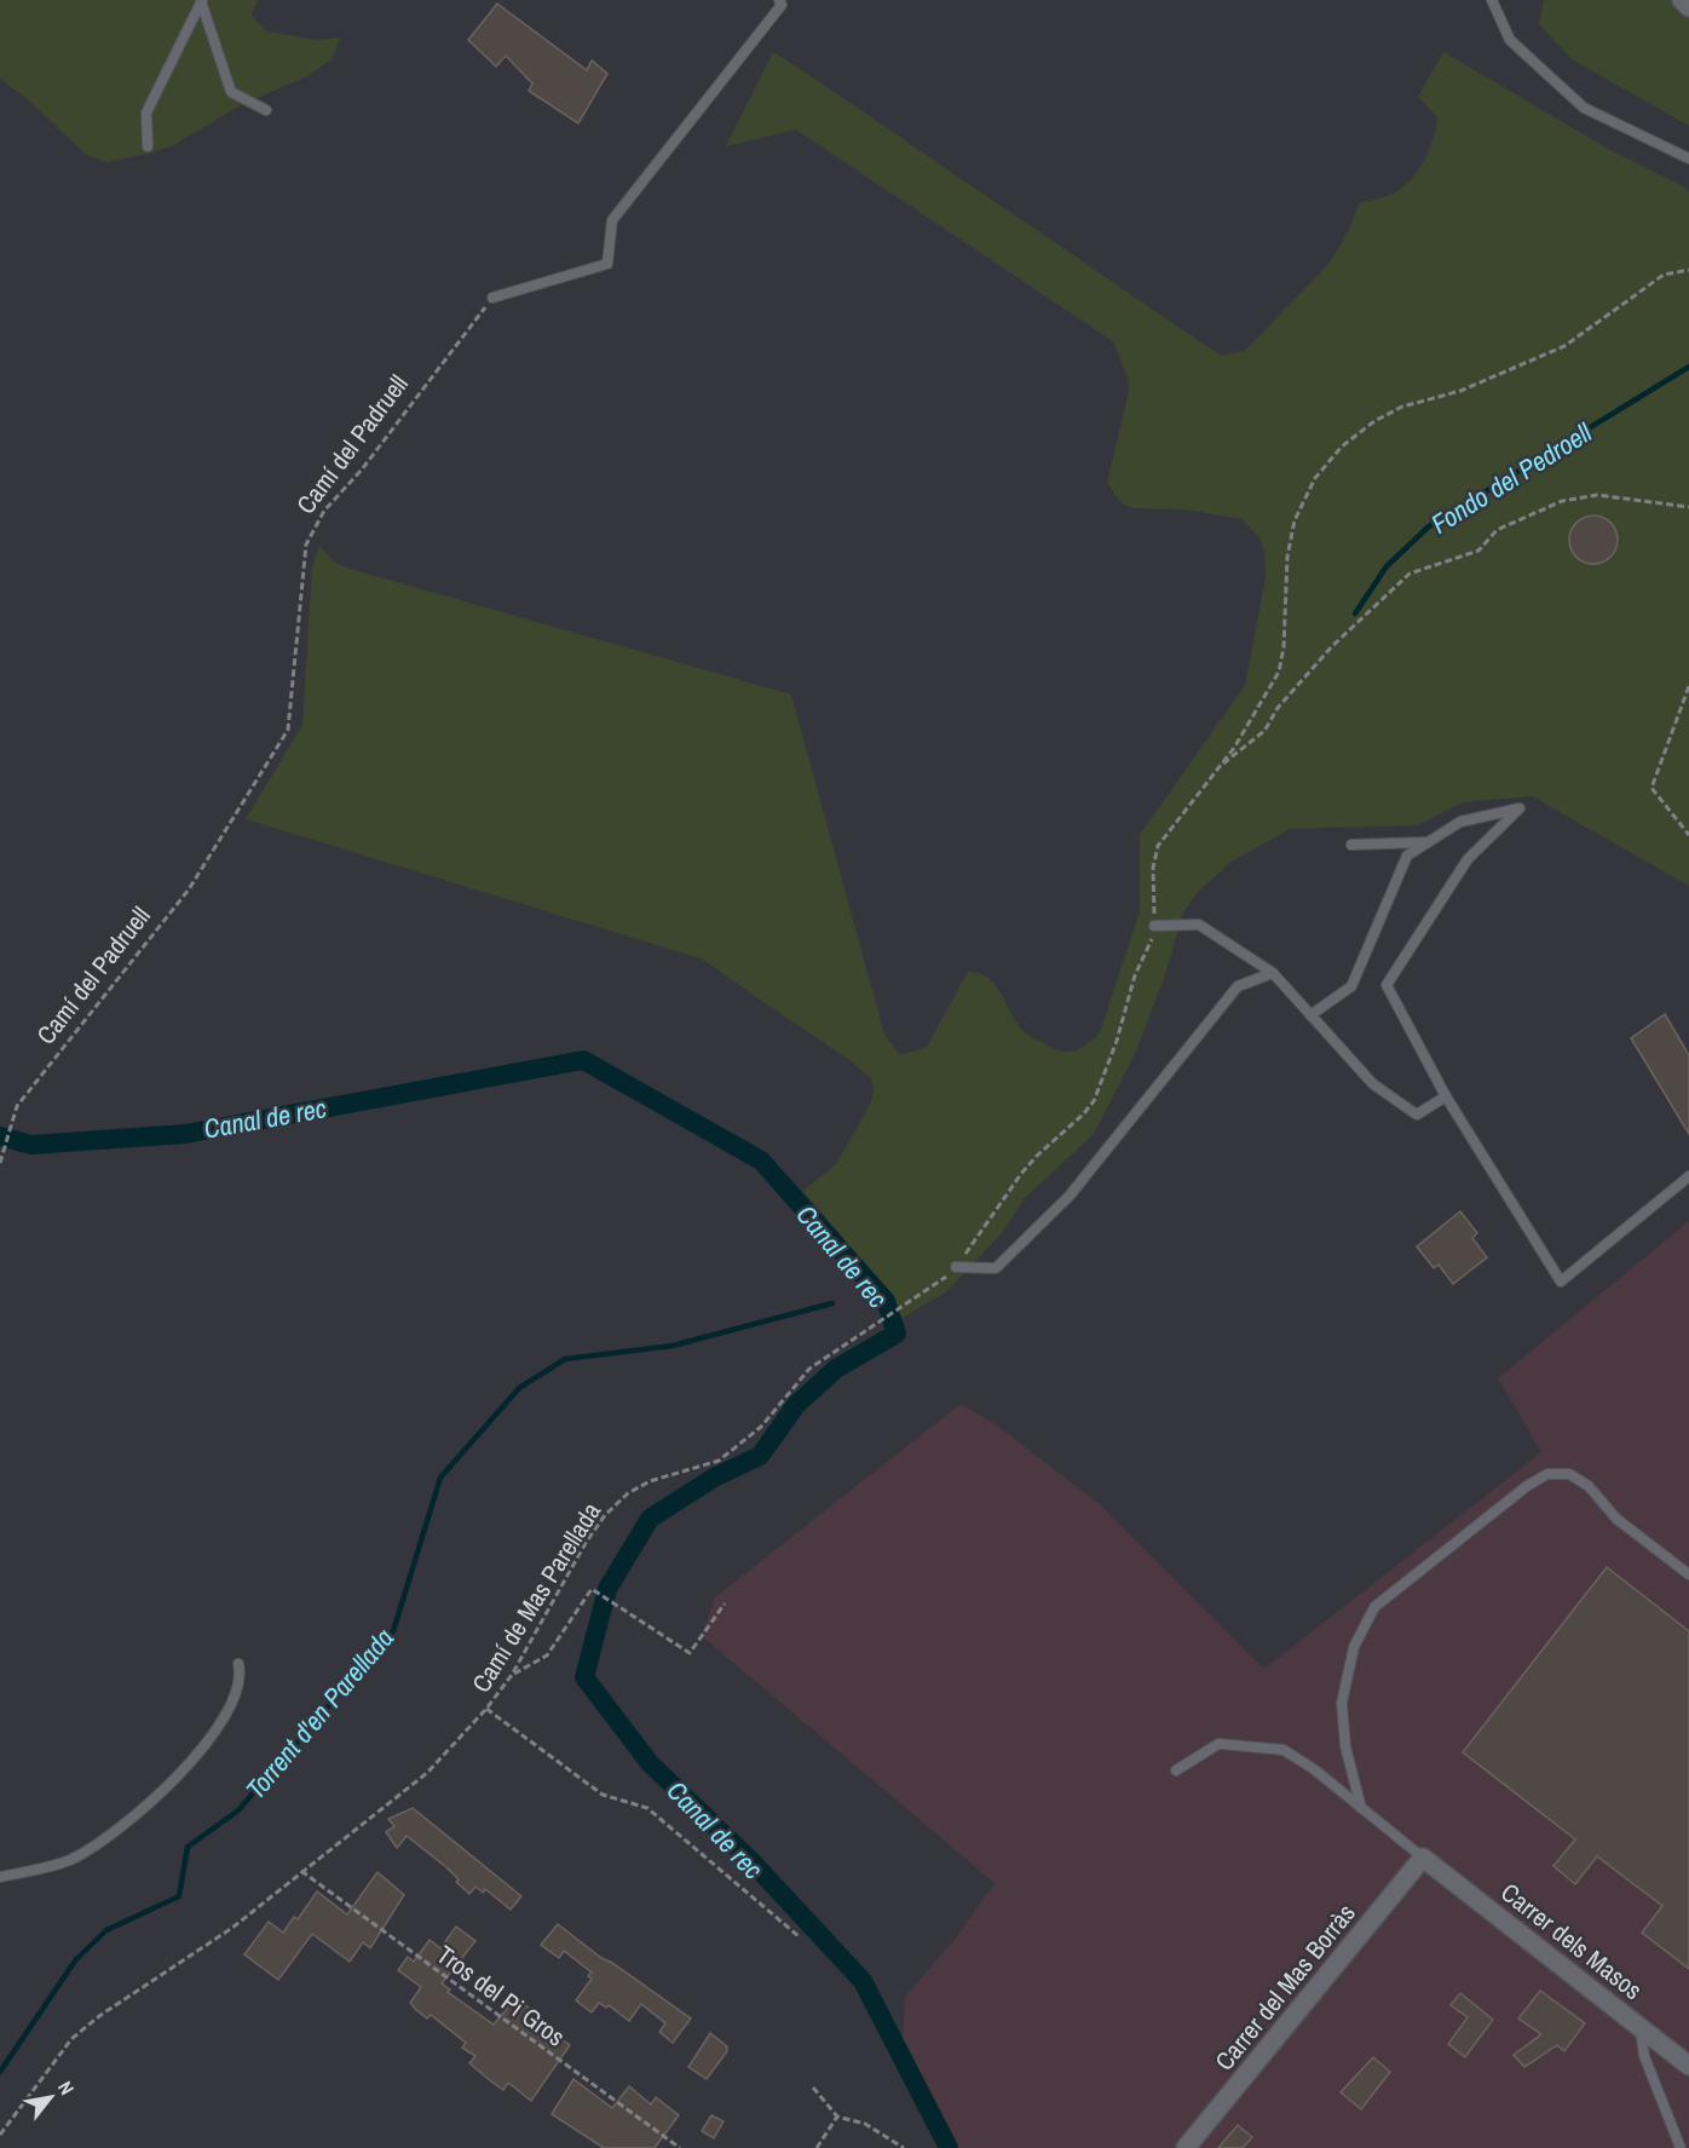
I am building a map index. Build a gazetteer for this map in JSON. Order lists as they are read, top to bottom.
{
  "streets": {
    "street": ["Carrer dels Masos", "Carrer del Mas Borràs"],
    "path": ["Camí del Padruell", "Camí de Mas Parellada", "Tros del Pi Gros"]
  },
  "crossings": [
    ["Camí de Mas Parellada", "Tros del Pi Gros"],
    ["Carrer dels Masos", "Carrer del Mas Borràs"]
  ],
  "water": ["Fondo del Pedroell", "Canal de rec", "Torrent d'en Parellada"],
  "north": "top right"
}
